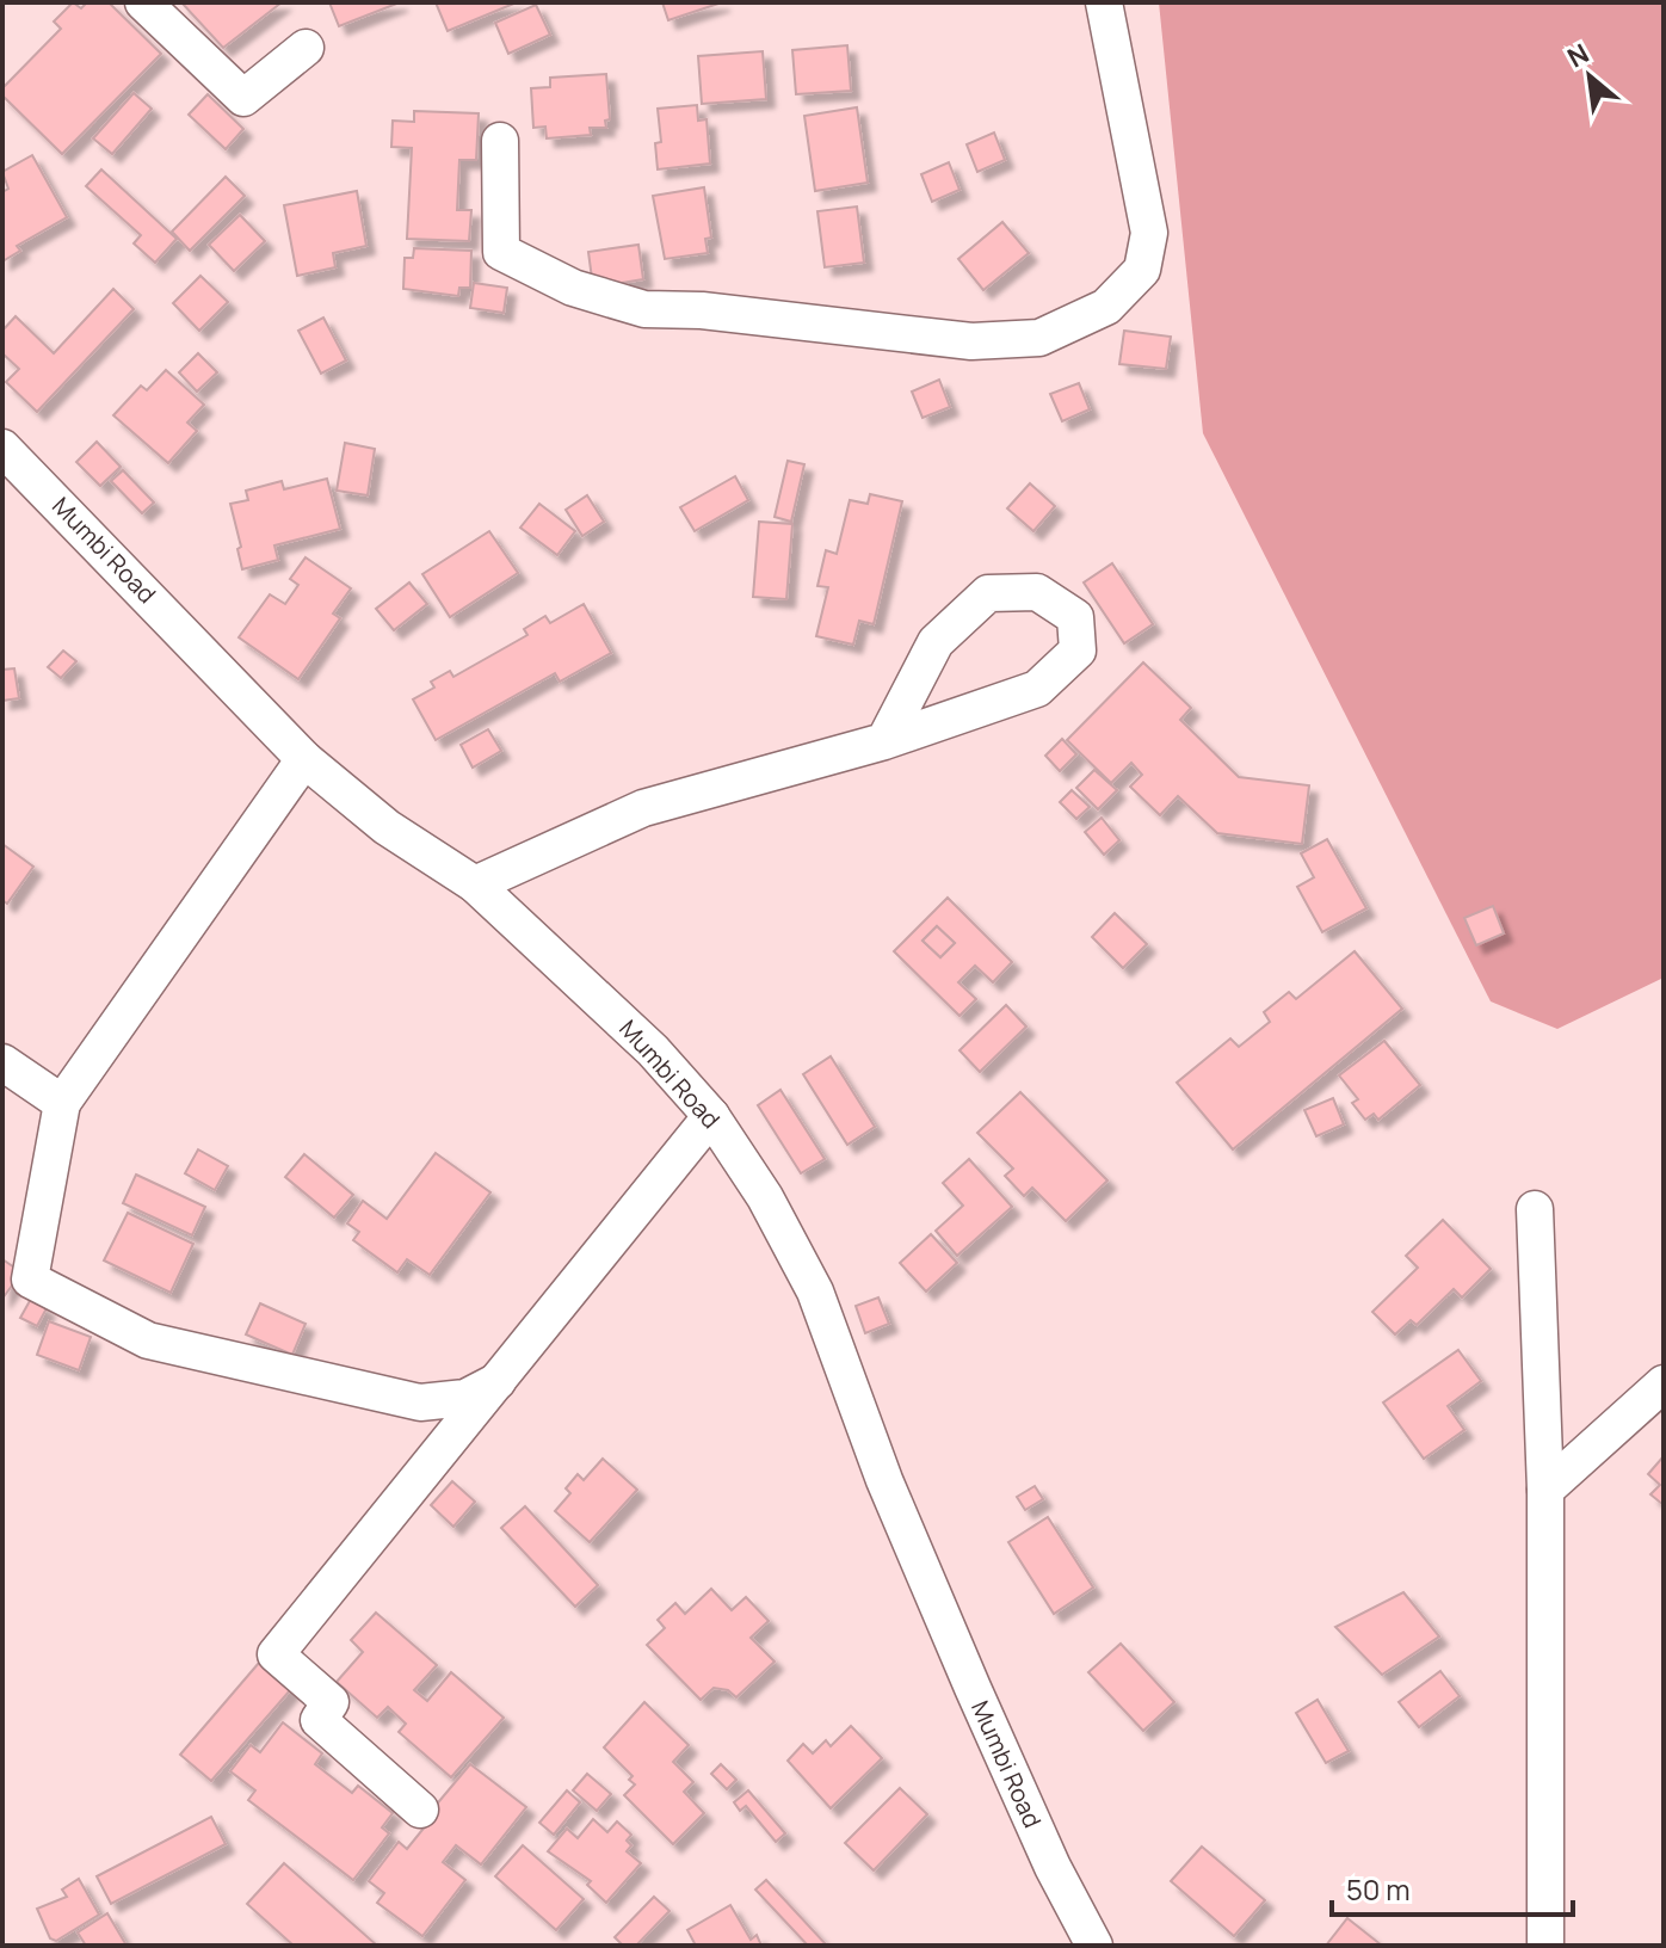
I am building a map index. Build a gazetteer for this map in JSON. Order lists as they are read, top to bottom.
{
  "streets": {
    "street": ["Mumbi Road"]
  },
  "scale_bar": "50 m",
  "north": "top left"
}
